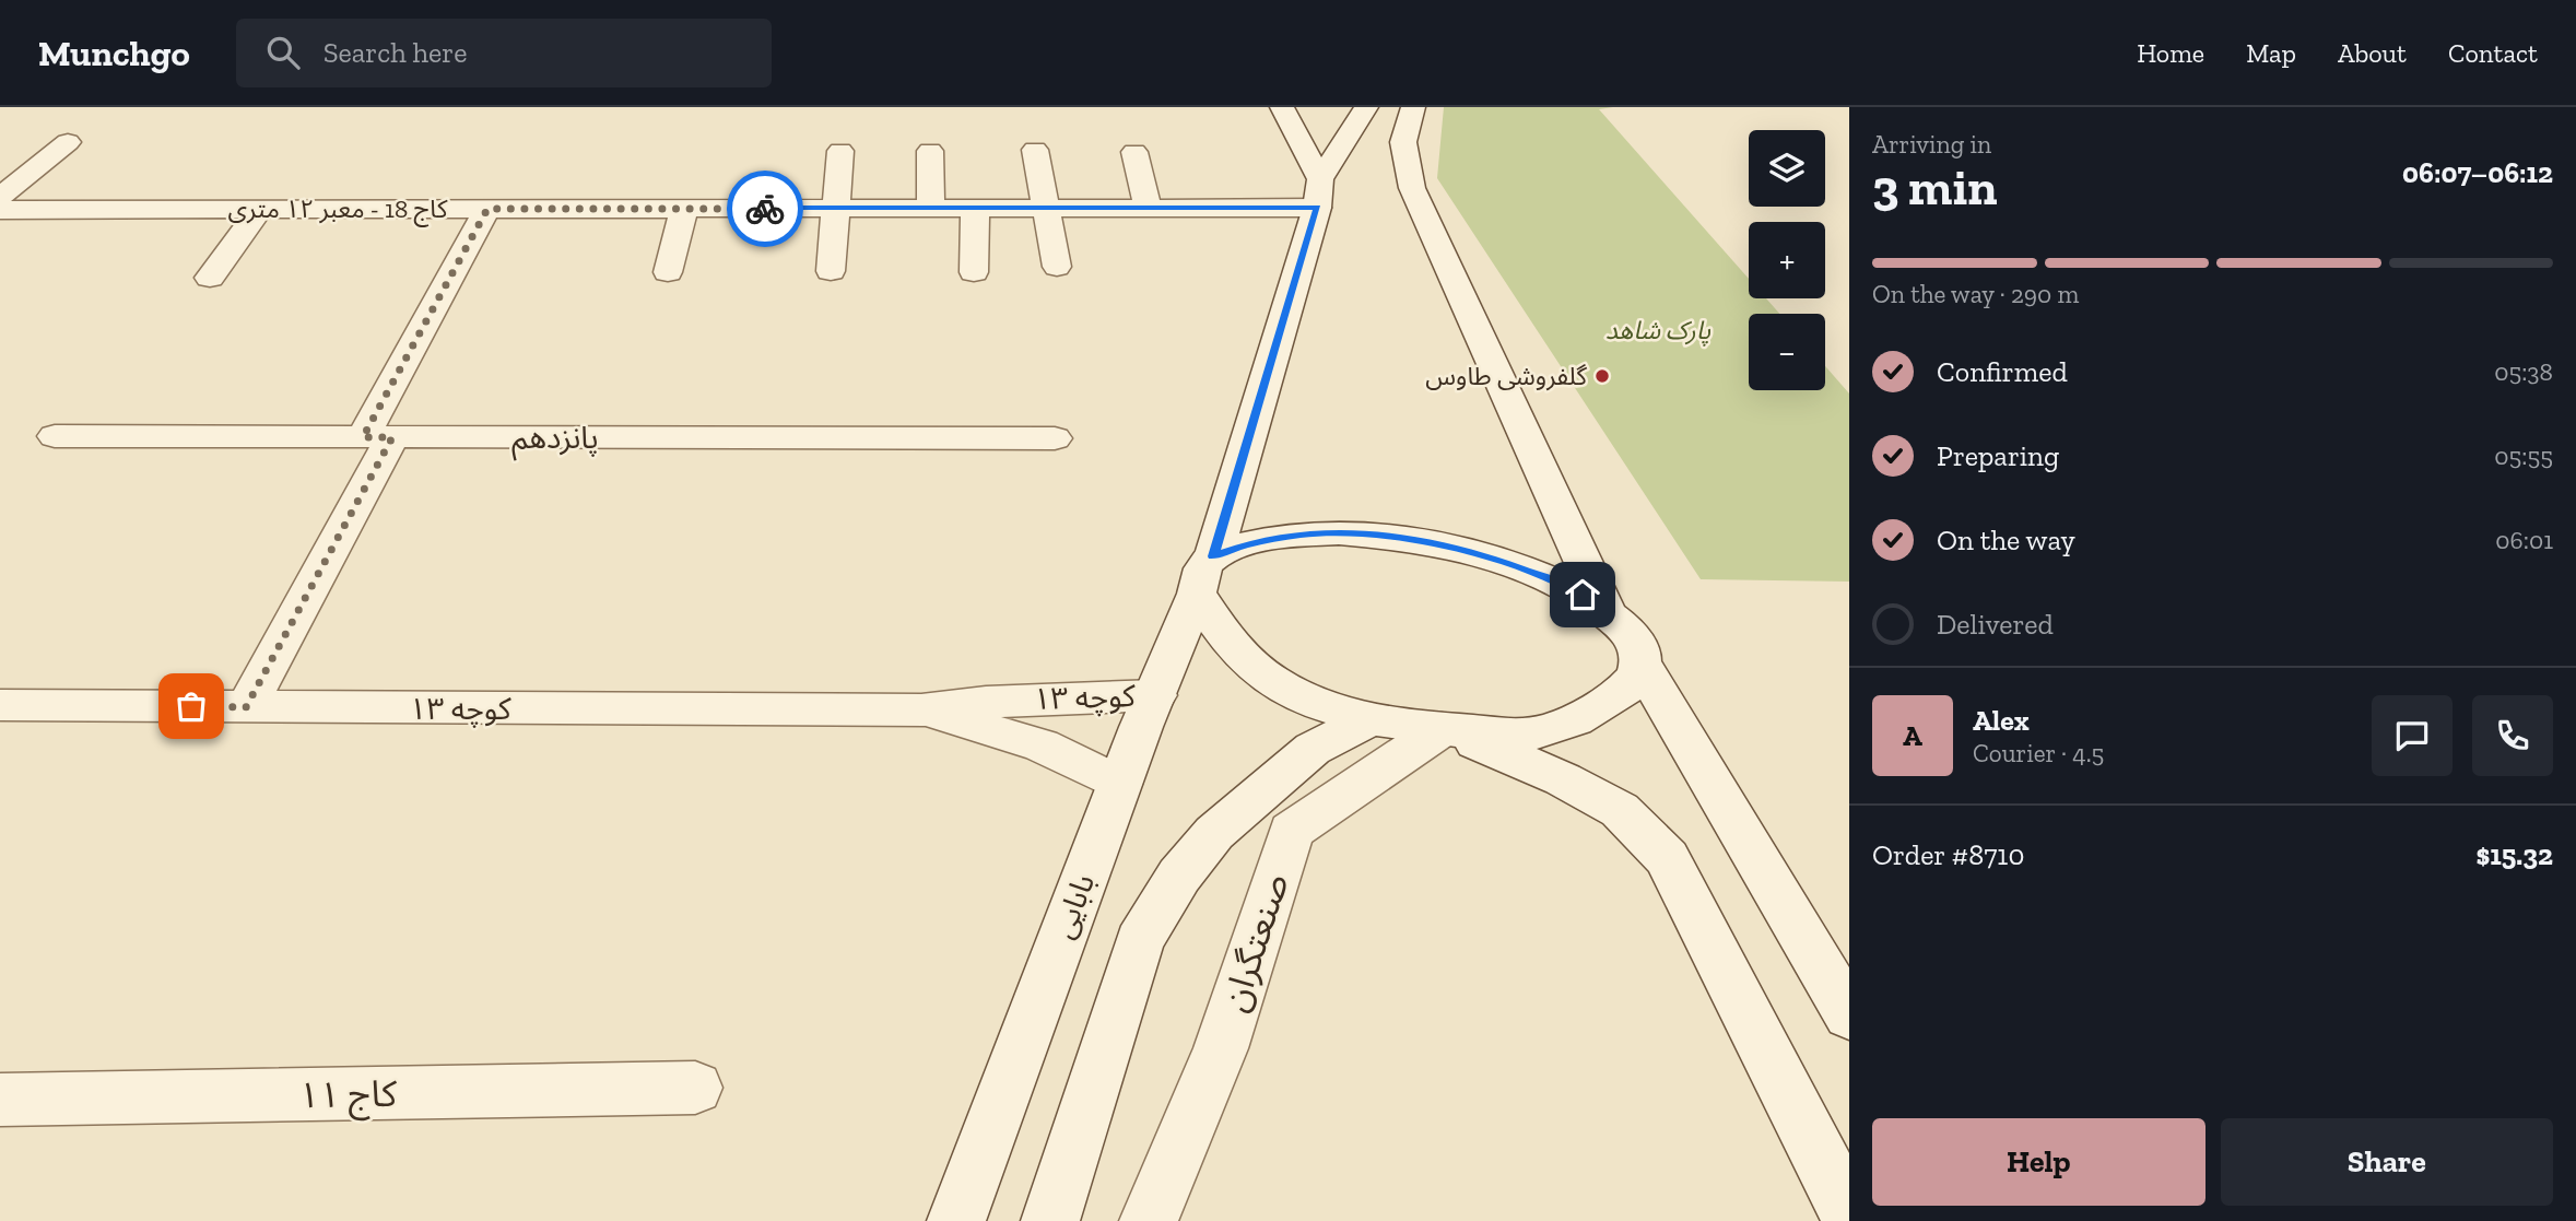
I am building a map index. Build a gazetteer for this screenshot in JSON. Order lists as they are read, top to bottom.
{
  "streets": {
    "street": [
      "کاج 18 - معبر ۱۲ متری",
      "پانزدهم",
      "کوچه ۱۳",
      "بابایی",
      "صنعتگران",
      "کاج ۱۱"
    ]
  },
  "crossings": [
    ["کاج 18 - معبر ۱۲ متری", "بابایی"],
    ["کوچه ۱۳", "بابایی"]
  ],
  "parks": ["پارک شاهد"],
  "places": ["گلفروشی طاوس"],
  "page": {
    "header": "Munchgo",
    "search": "Search here",
    "nav": [
      "Home",
      "Map",
      "About",
      "Contact"
    ],
    "heading": ["3 min", "Arriving in", "06:07–06:12"],
    "panel": [
      "Alex",
      "Courier · 4.5",
      "Order #8710",
      "$15.32"
    ],
    "map_buttons": ["+", "−"],
    "bar": "On the way · 290 m",
    "list": [
      ["Confirmed", "05:38"],
      ["Preparing", "05:55"],
      ["On the way", "06:01"],
      "Delivered"
    ],
    "round": "A",
    "buttons": ["Help", "Share"]
  }
}
